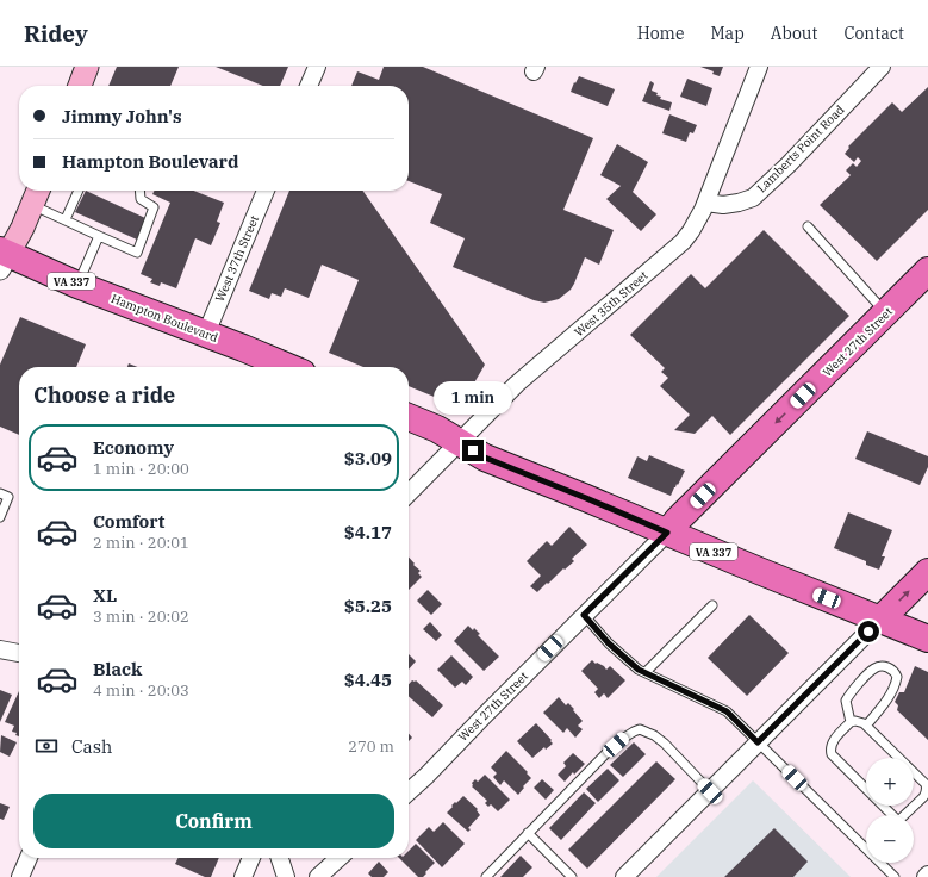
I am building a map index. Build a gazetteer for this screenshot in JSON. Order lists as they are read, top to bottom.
{
  "streets": {
    "main road": ["VA 337", "Hampton Boulevard", "West 27th Street"],
    "street": ["Lamberts Point Road", "West 37th Street", "West 35th Street"]
  },
  "crossings": [
    ["Lamberts Point Road", "West 35th Street"],
    ["West 37th Street", "Hampton Boulevard"],
    ["VA 337", "West 35th Street"],
    ["VA 337", "West 27th Street"]
  ],
  "one_way": ["West 27th Street"],
  "page": {
    "header": "Ridey",
    "nav": [
      "Home",
      "Map",
      "About",
      "Contact"
    ],
    "banner": ["Jimmy John's", "Hampton Boulevard"],
    "heading": "Choose a ride",
    "bubble": "1 min",
    "list": [
      {
        "name": "Economy",
        "note": "1 min · 20:00",
        "value": "$3.09"
      },
      {
        "name": "Comfort",
        "note": "2 min · 20:01",
        "value": "$4.17"
      },
      {
        "name": "XL",
        "note": "3 min · 20:02",
        "value": "$5.25"
      },
      {
        "name": "Black",
        "note": "4 min · 20:03",
        "value": "$4.45"
      }
    ],
    "pay": ["Cash", "270 m"],
    "map_buttons": ["+", "−"],
    "buttons": "Confirm"
  }
}
